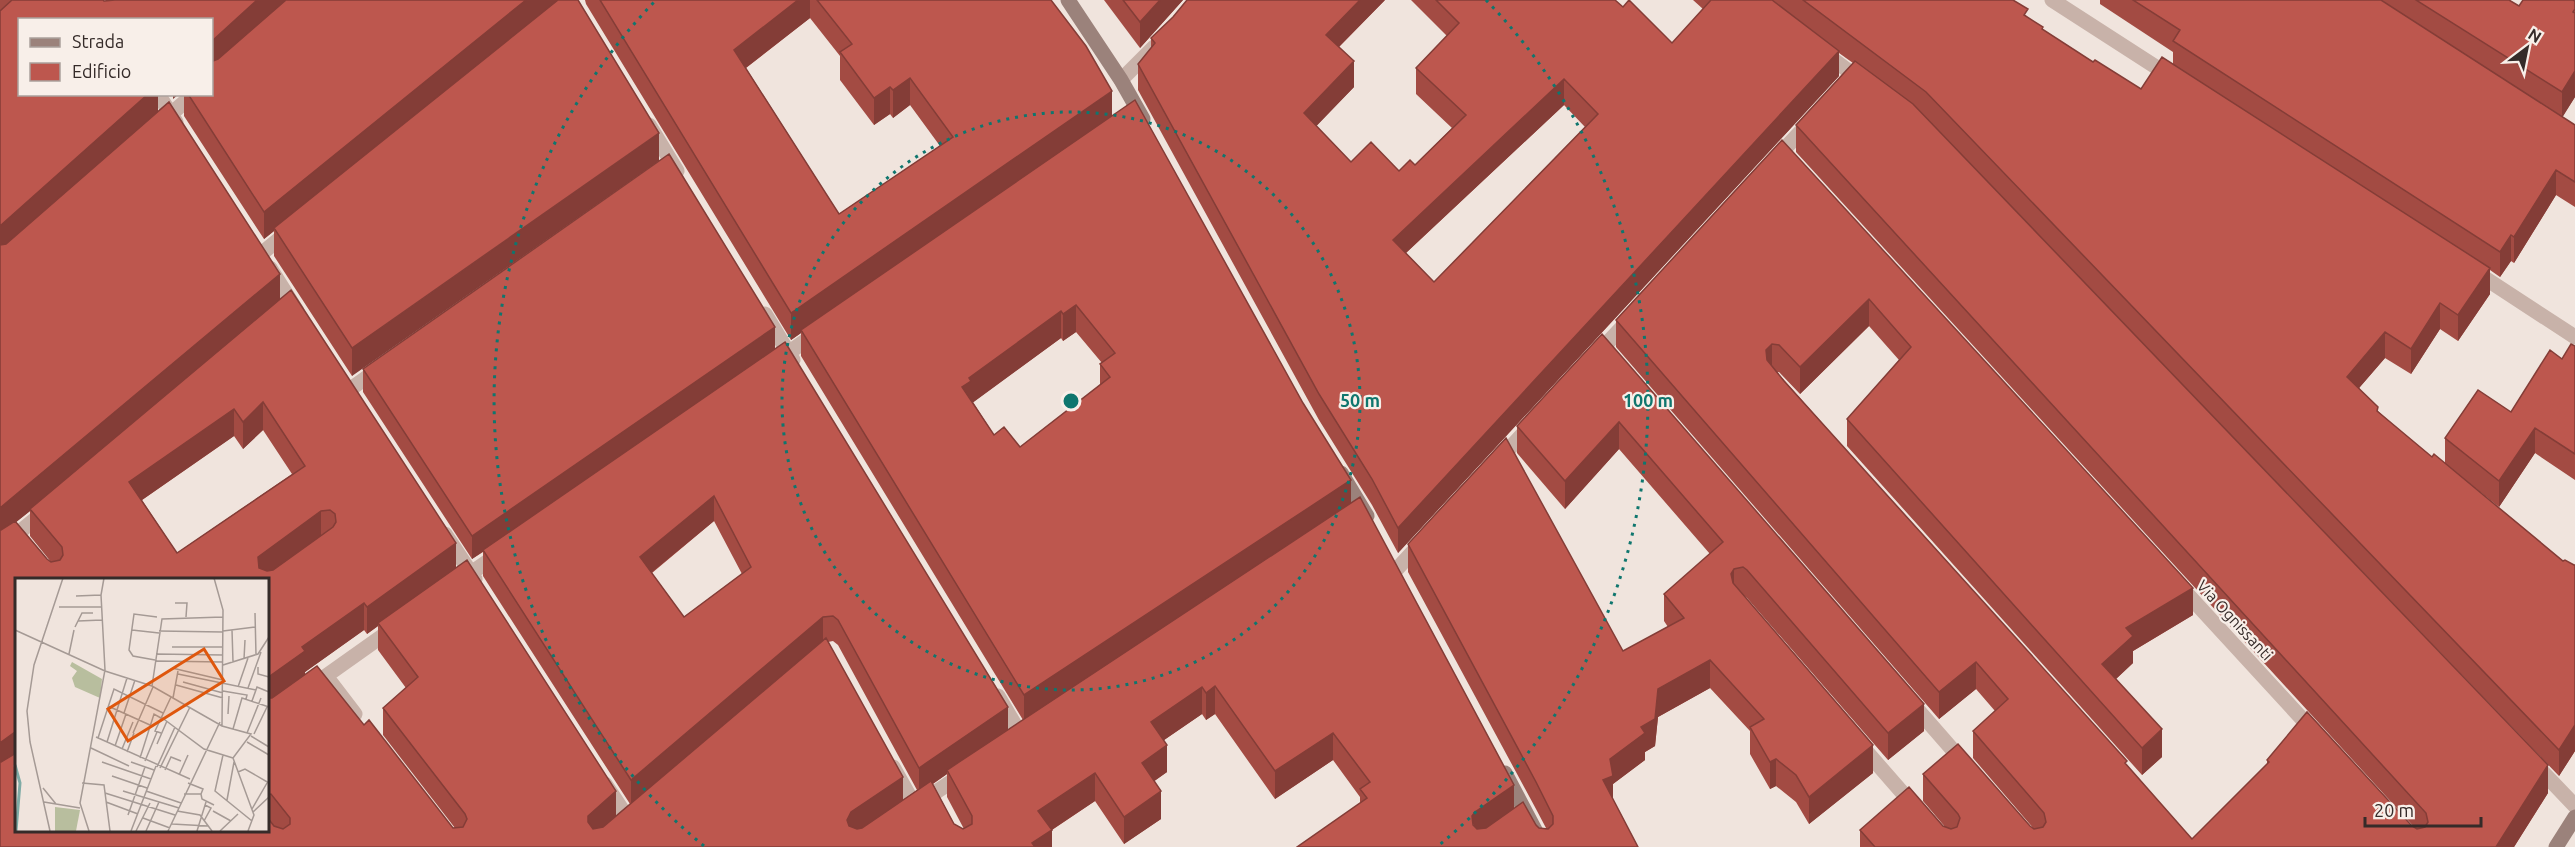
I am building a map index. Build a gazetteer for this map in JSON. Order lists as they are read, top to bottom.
{
  "streets": {
    "street": ["Via Ognissanti"]
  },
  "legend": ["Strada", "Edificio"],
  "scale_bar": "20 m",
  "north": "top right",
  "rings": ["50 m", "100 m"]
}
